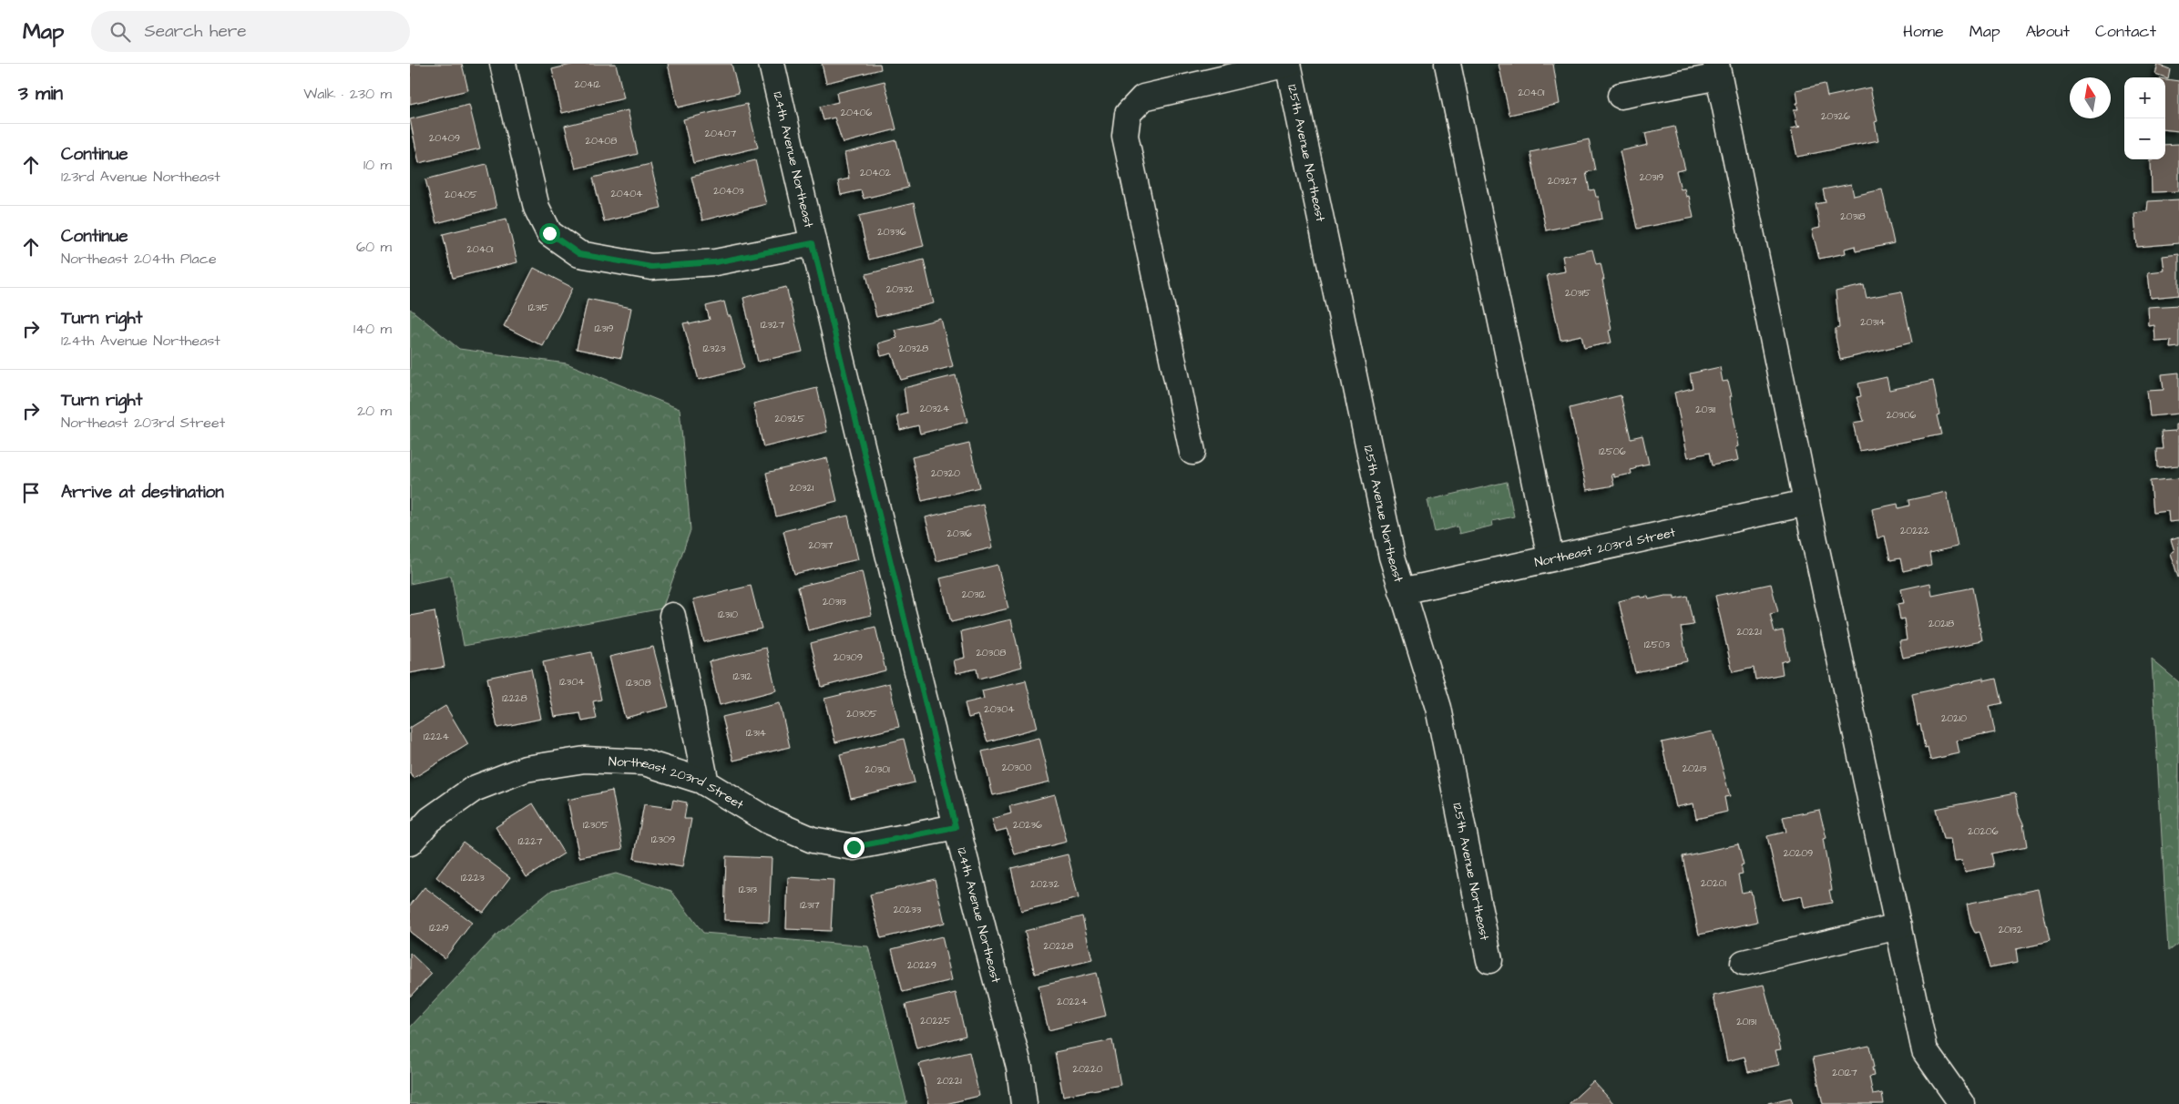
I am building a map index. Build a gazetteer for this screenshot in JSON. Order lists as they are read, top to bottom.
{
  "streets": {
    "street": ["125th Avenue Northeast", "124th Avenue Northeast", "Northeast 203rd Street"]
  },
  "crossings": [
    ["125th Avenue Northeast", "Northeast 203rd Street"],
    ["124th Avenue Northeast", "Northeast 203rd Street"]
  ],
  "house_numbers": [
    "20412",
    "20401",
    "20406",
    "20326",
    "20407",
    "20409",
    "20408",
    "20402",
    "20319",
    "20327",
    "20403",
    "20404",
    "20405",
    "20318",
    "20336",
    "20401",
    "20332",
    "20315",
    "12315",
    "20314",
    "12327",
    "12319",
    "12323",
    "20328",
    "20324",
    "20311",
    "20306",
    "20325",
    "12506",
    "20320",
    "20321",
    "20222",
    "20316",
    "20317",
    "20312",
    "20313",
    "12310",
    "20218",
    "20221",
    "12503",
    "20308",
    "20309",
    "12312",
    "12304",
    "12308",
    "12228",
    "20304",
    "20305",
    "20210",
    "12314",
    "12224",
    "20300",
    "20213",
    "20301",
    "12305",
    "20236",
    "20206",
    "12309",
    "12227",
    "20209",
    "12223",
    "20201",
    "20232",
    "12313",
    "12317",
    "20233",
    "12219",
    "20132",
    "20228",
    "20229",
    "20224",
    "20225",
    "20131",
    "20220",
    "20127",
    "20221"
  ],
  "north": "top",
  "page": {
    "header": "Map",
    "search": "Search here",
    "nav": [
      "Home",
      "Map",
      "About",
      "Contact"
    ],
    "heading": ["3 min", "Walk · 230 m"],
    "map_buttons": ["+", "−"],
    "list": [
      ["Continue", "123rd Avenue Northeast", "10 m"],
      ["Continue", "Northeast 204th Place", "60 m"],
      ["Turn right", "124th Avenue Northeast", "140 m"],
      ["Turn right", "Northeast 203rd Street", "20 m"],
      "Arrive at destination"
    ]
  }
}
